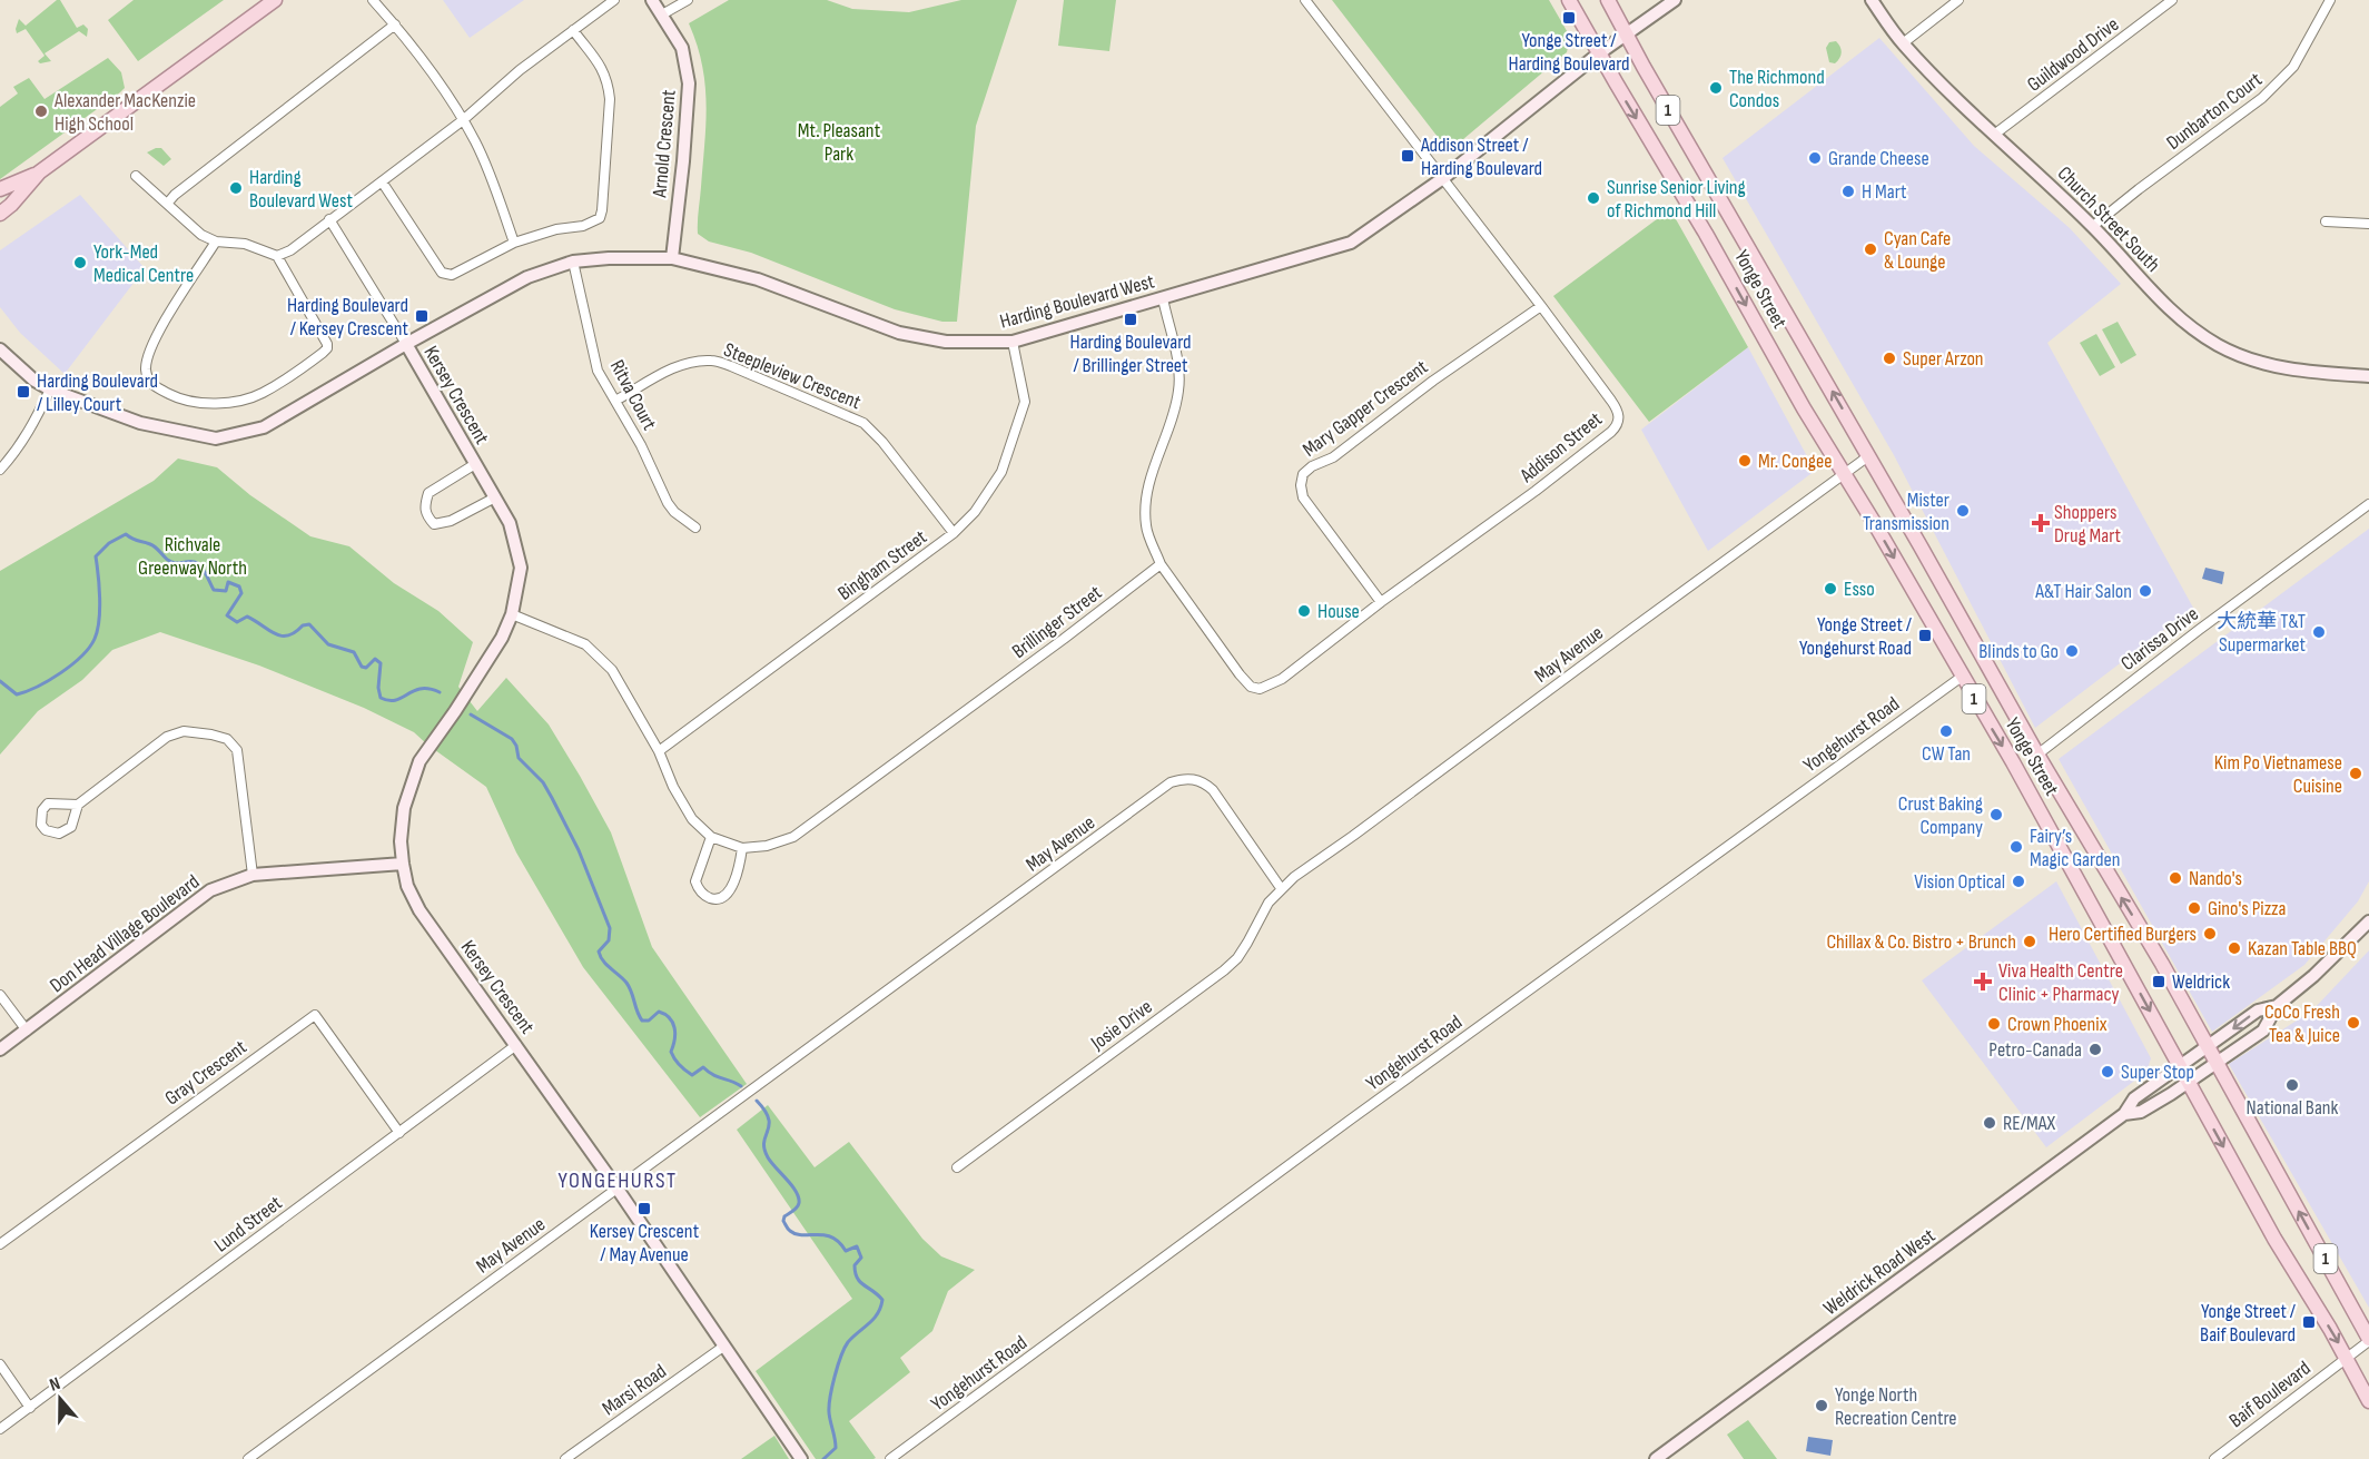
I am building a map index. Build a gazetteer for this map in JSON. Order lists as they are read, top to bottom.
{
  "streets": {
    "main road": ["1", "Yonge Street"],
    "street": [
      "Guildwood Drive",
      "Dunbarton Court",
      "Arnold Crescent",
      "Church Street South",
      "Harding Boulevard West",
      "Steepleview Crescent",
      "Kersey Crescent",
      "Ritva Court",
      "Mary Gapper Crescent",
      "Addison Street",
      "Bingham Street",
      "Brillinger Street",
      "Clarissa Drive",
      "May Avenue",
      "Yongehurst Road",
      "Don Head Village Boulevard",
      "Josie Drive",
      "Gray Crescent",
      "Lund Street",
      "Weldrick Road West",
      "Marsi Road",
      "Baif Boulevard"
    ]
  },
  "crossings": [
    ["Guildwood Drive", "Church Street South"],
    ["Dunbarton Court", "Church Street South"],
    ["Arnold Crescent", "Harding Boulevard West"],
    ["Yonge Street", "Harding Boulevard West"],
    ["Yonge Street", "Clarissa Drive"],
    ["Yonge Street", "May Avenue"],
    ["Yonge Street", "Yongehurst Road"],
    ["Yonge Street", "Weldrick Road West"],
    ["Yonge Street", "Baif Boulevard"],
    ["Harding Boulevard West", "Kersey Crescent"],
    ["Harding Boulevard West", "Ritva Court"],
    ["Harding Boulevard West", "Addison Street"],
    ["Harding Boulevard West", "Bingham Street"],
    ["Steepleview Crescent", "Ritva Court"],
    ["Steepleview Crescent", "Bingham Street"],
    ["Kersey Crescent", "Brillinger Street"],
    ["Kersey Crescent", "May Avenue"],
    ["Kersey Crescent", "Don Head Village Boulevard"],
    ["Kersey Crescent", "Lund Street"],
    ["Kersey Crescent", "Marsi Road"],
    ["Mary Gapper Crescent", "Addison Street"],
    ["Addison Street", "Brillinger Street"],
    ["Bingham Street", "Brillinger Street"],
    ["May Avenue", "Josie Drive"],
    ["Gray Crescent", "Lund Street"]
  ],
  "districts": ["YONGEHURST"],
  "parks": ["Mt. Pleasant Park", "Richvale Greenway North"],
  "places": {
    "transit": [
      "Yonge Street / Harding Boulevard",
      "Addison Street / Harding Boulevard",
      "Harding Boulevard / Kersey Crescent",
      "Harding Boulevard / Brillinger Street",
      "Harding Boulevard / Lilley Court",
      "Yonge Street / Yongehurst Road",
      "Weldrick",
      "Kersey Crescent / May Avenue",
      "Yonge Street / Baif Boulevard"
    ],
    "other": [
      "The Richmond Condos",
      "Alexander MacKenzie High School",
      "Grande Cheese",
      "Harding Boulevard West",
      "H Mart",
      "Sunrise Senior Living of Richmond Hill",
      "Cyan Cafe & Lounge",
      "York-Med Medical Centre",
      "Super Arzon",
      "Mr. Congee",
      "Mister Transmission",
      "Esso",
      "A&T Hair Salon",
      "House",
      "大統華 T&T Supermarket",
      "Blinds to Go",
      "CW Tan",
      "Kim Po Vietnamese Cuisine",
      "Crust Baking Company",
      "Fairy’s Magic Garden",
      "Nando's",
      "Vision Optical",
      "Gino's Pizza",
      "Hero Certified Burgers",
      "Chillax & Co. Bistro + Brunch",
      "Kazan Table BBQ",
      "CoCo Fresh Tea & Juice",
      "Crown Phoenix",
      "Petro-Canada",
      "Super Stop",
      "National Bank",
      "RE/MAX",
      "Yonge North Recreation Centre"
    ],
    "health": ["Shoppers Drug Mart", "Viva Health Centre Clinic + Pharmacy"]
  },
  "north": "top"
}
